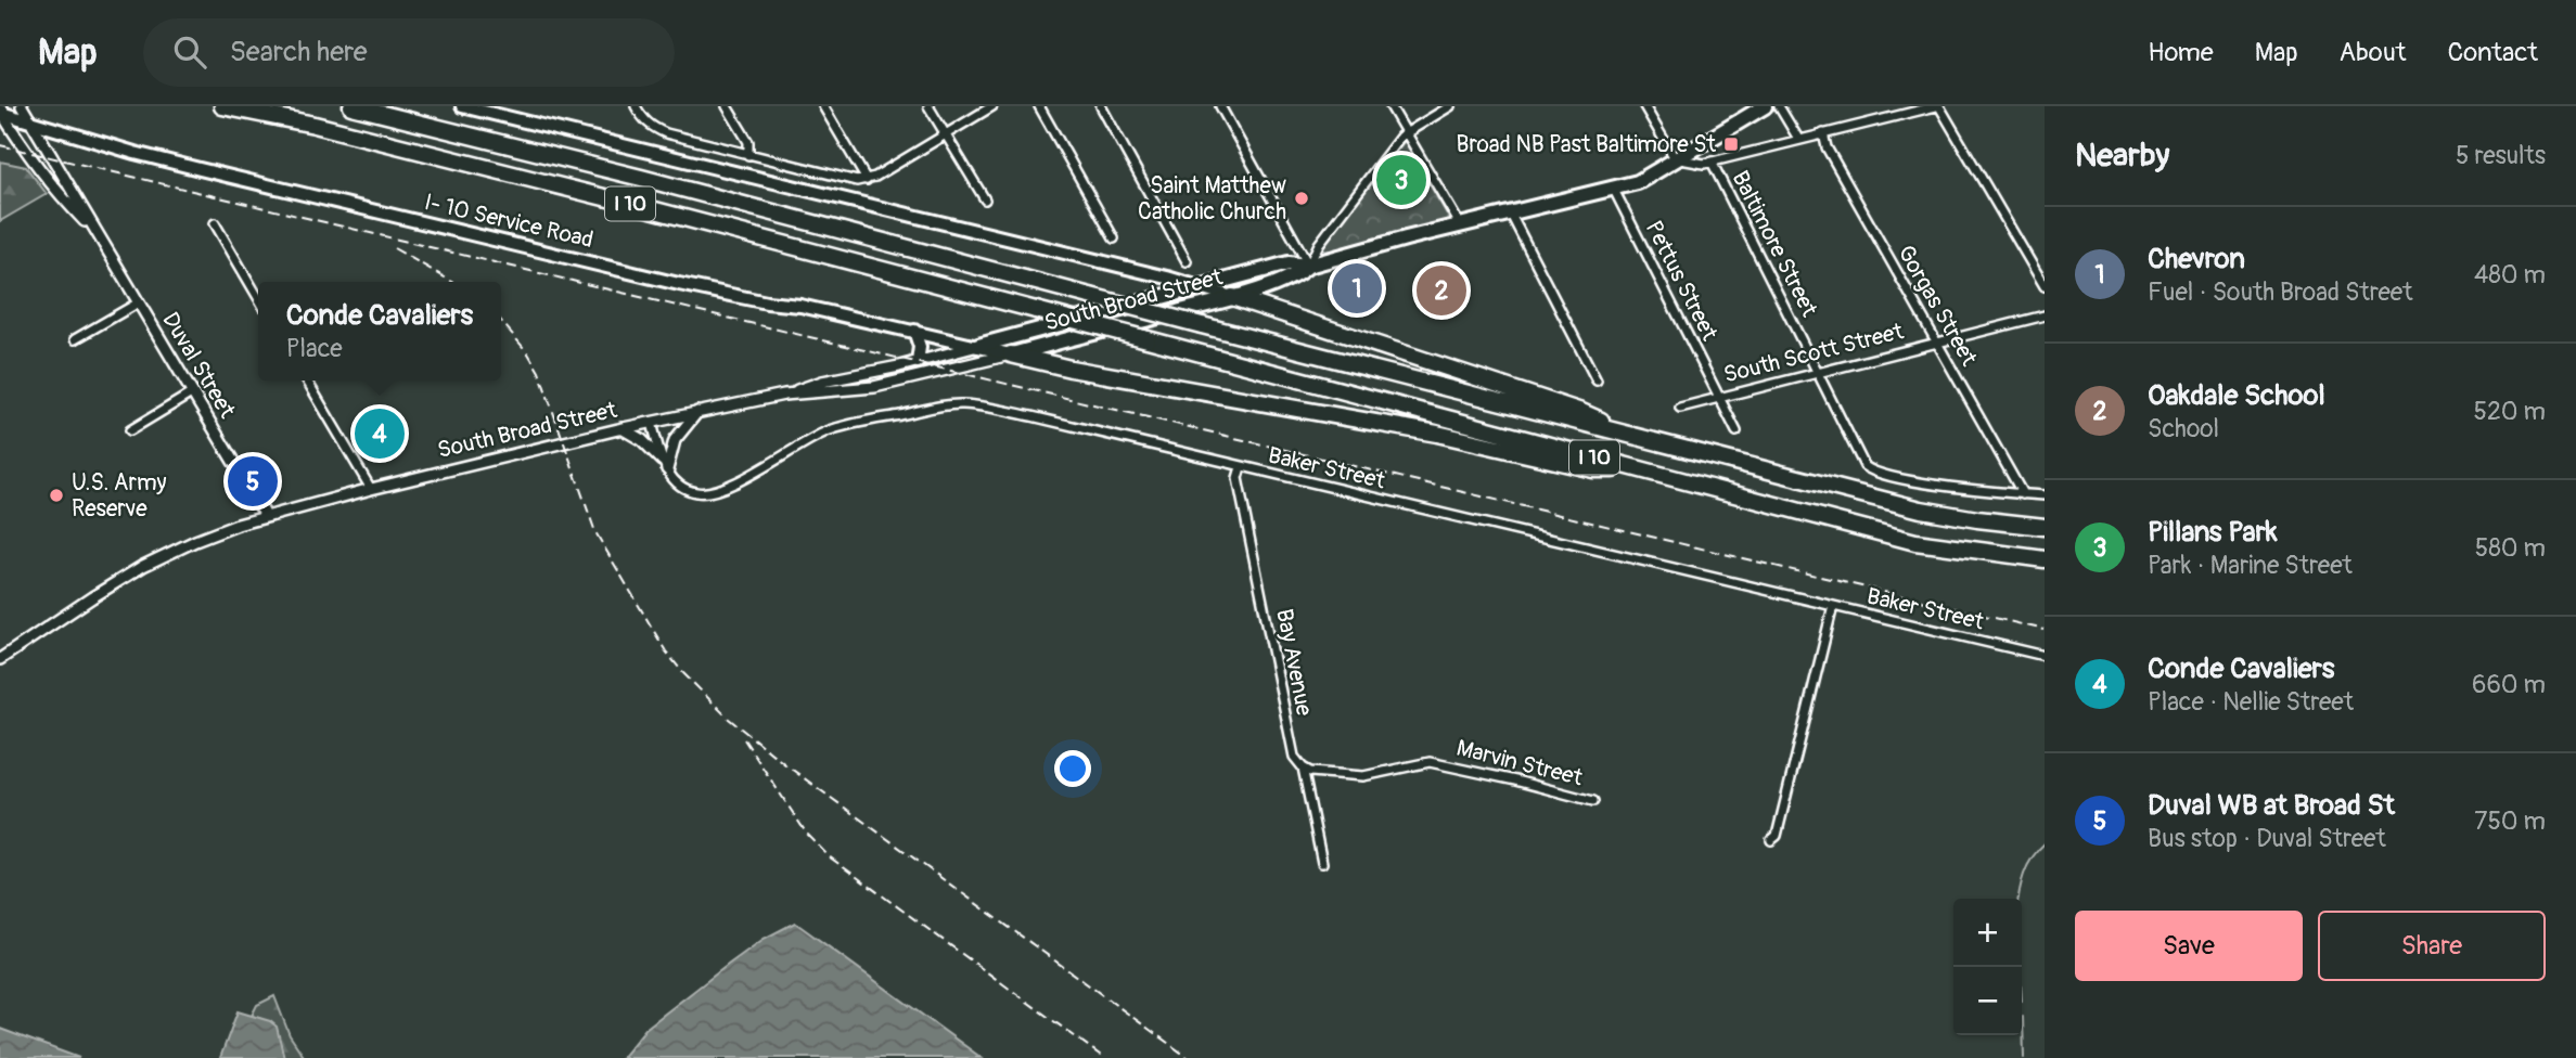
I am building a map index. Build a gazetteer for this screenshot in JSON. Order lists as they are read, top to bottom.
{
  "streets": {
    "highway": ["I 10"],
    "main road": ["I- 10 Service Road", "South Broad Street"],
    "street": [
      "Baltimore Street",
      "Pettus Street",
      "Gorgas Street",
      "South Scott Street",
      "Duval Street",
      "Baker Street",
      "Bay Avenue",
      "Marvin Street"
    ]
  },
  "crossings": [
    ["I- 10 Service Road", "South Broad Street"],
    ["I- 10 Service Road", "Duval Street"],
    ["Baltimore Street", "Gorgas Street"],
    ["Baltimore Street", "South Scott Street"],
    ["Pettus Street", "South Broad Street"],
    ["Pettus Street", "South Scott Street"],
    ["South Broad Street", "Duval Street"],
    ["Gorgas Street", "South Scott Street"],
    ["Baker Street", "Bay Avenue"],
    ["Bay Avenue", "Marvin Street"]
  ],
  "places": {
    "transit": ["Broad NB Past Baltimore St"],
    "other": ["Saint Matthew Catholic Church", "U.S. Army Reserve"]
  },
  "page": {
    "header": "Map",
    "search": "Search here",
    "nav": [
      "Home",
      "Map",
      "About",
      "Contact"
    ],
    "heading": ["Nearby", "5 results"],
    "pins": [
      "3",
      "1",
      "2",
      "4",
      "5"
    ],
    "list": [
      {
        "mark": "1",
        "name": "Chevron",
        "note": "Fuel · South Broad Street",
        "value": "480 m"
      },
      {
        "mark": "2",
        "name": "Oakdale School",
        "note": "School",
        "value": "520 m"
      },
      {
        "mark": "3",
        "name": "Pillans Park",
        "note": "Park · Marine Street",
        "value": "580 m"
      },
      {
        "mark": "4",
        "name": "Conde Cavaliers",
        "note": "Place · Nellie Street",
        "value": "660 m"
      },
      {
        "mark": "5",
        "name": "Duval WB at Broad St",
        "note": "Bus stop · Duval Street",
        "value": "750 m"
      }
    ],
    "popup": ["Conde Cavaliers", "Place"],
    "buttons": ["Save", "Share"],
    "map_buttons": ["+", "−"]
  }
}
